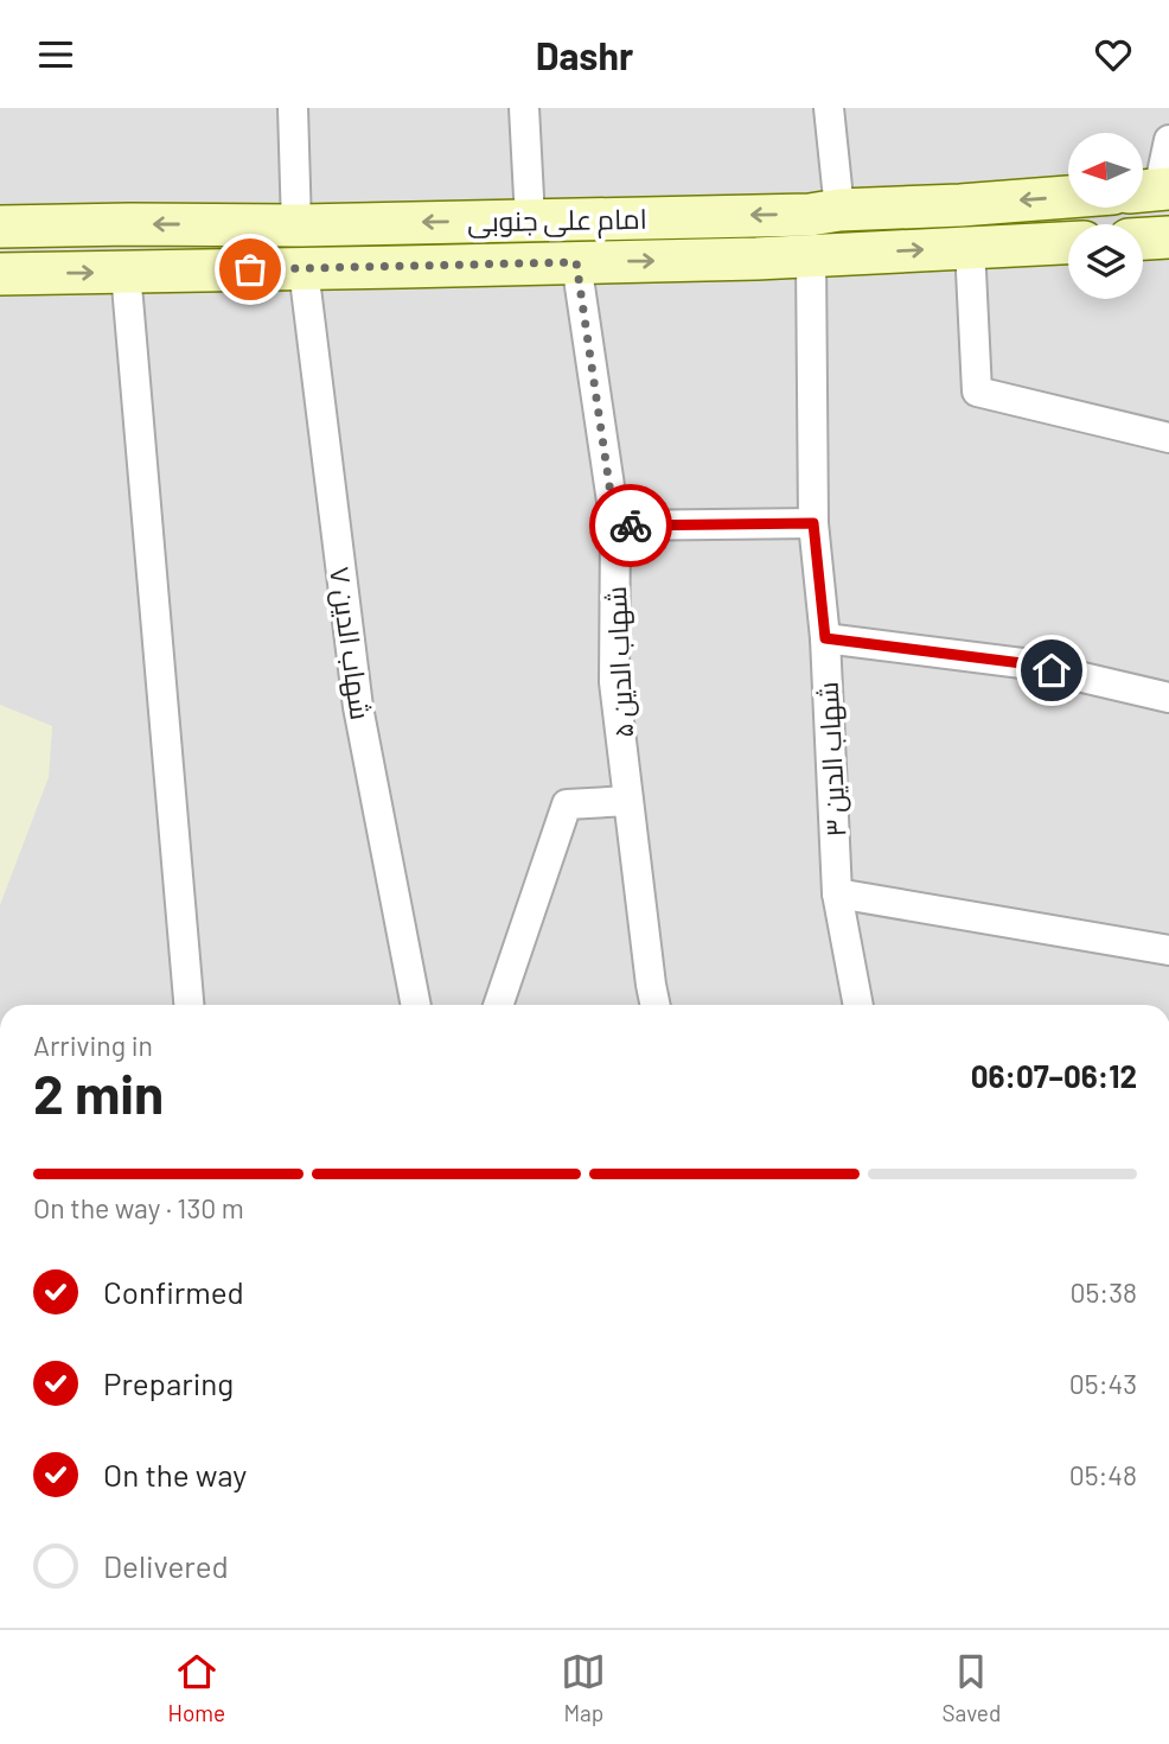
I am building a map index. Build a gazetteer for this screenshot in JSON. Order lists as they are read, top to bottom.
{
  "streets": {
    "street": [
      "امام علی جنوبی",
      "شهاب الدین ۷",
      "شهاب الدین ۵",
      "شهاب الدین ۳"
    ]
  },
  "crossings": [
    ["امام علی جنوبی", "شهاب الدین ۷"],
    ["امام علی جنوبی", "شهاب الدین ۵"],
    ["امام علی جنوبی", "شهاب الدین ۳"]
  ],
  "north": "left",
  "page": {
    "header": "Dashr",
    "heading": ["2 min", "Arriving in", "06:07–06:12"],
    "bar": "On the way · 130 m",
    "list": [
      ["Confirmed", "05:38"],
      ["Preparing", "05:43"],
      ["On the way", "05:48"],
      "Delivered"
    ],
    "tabs": ["Home", "Map", "Saved"]
  }
}
